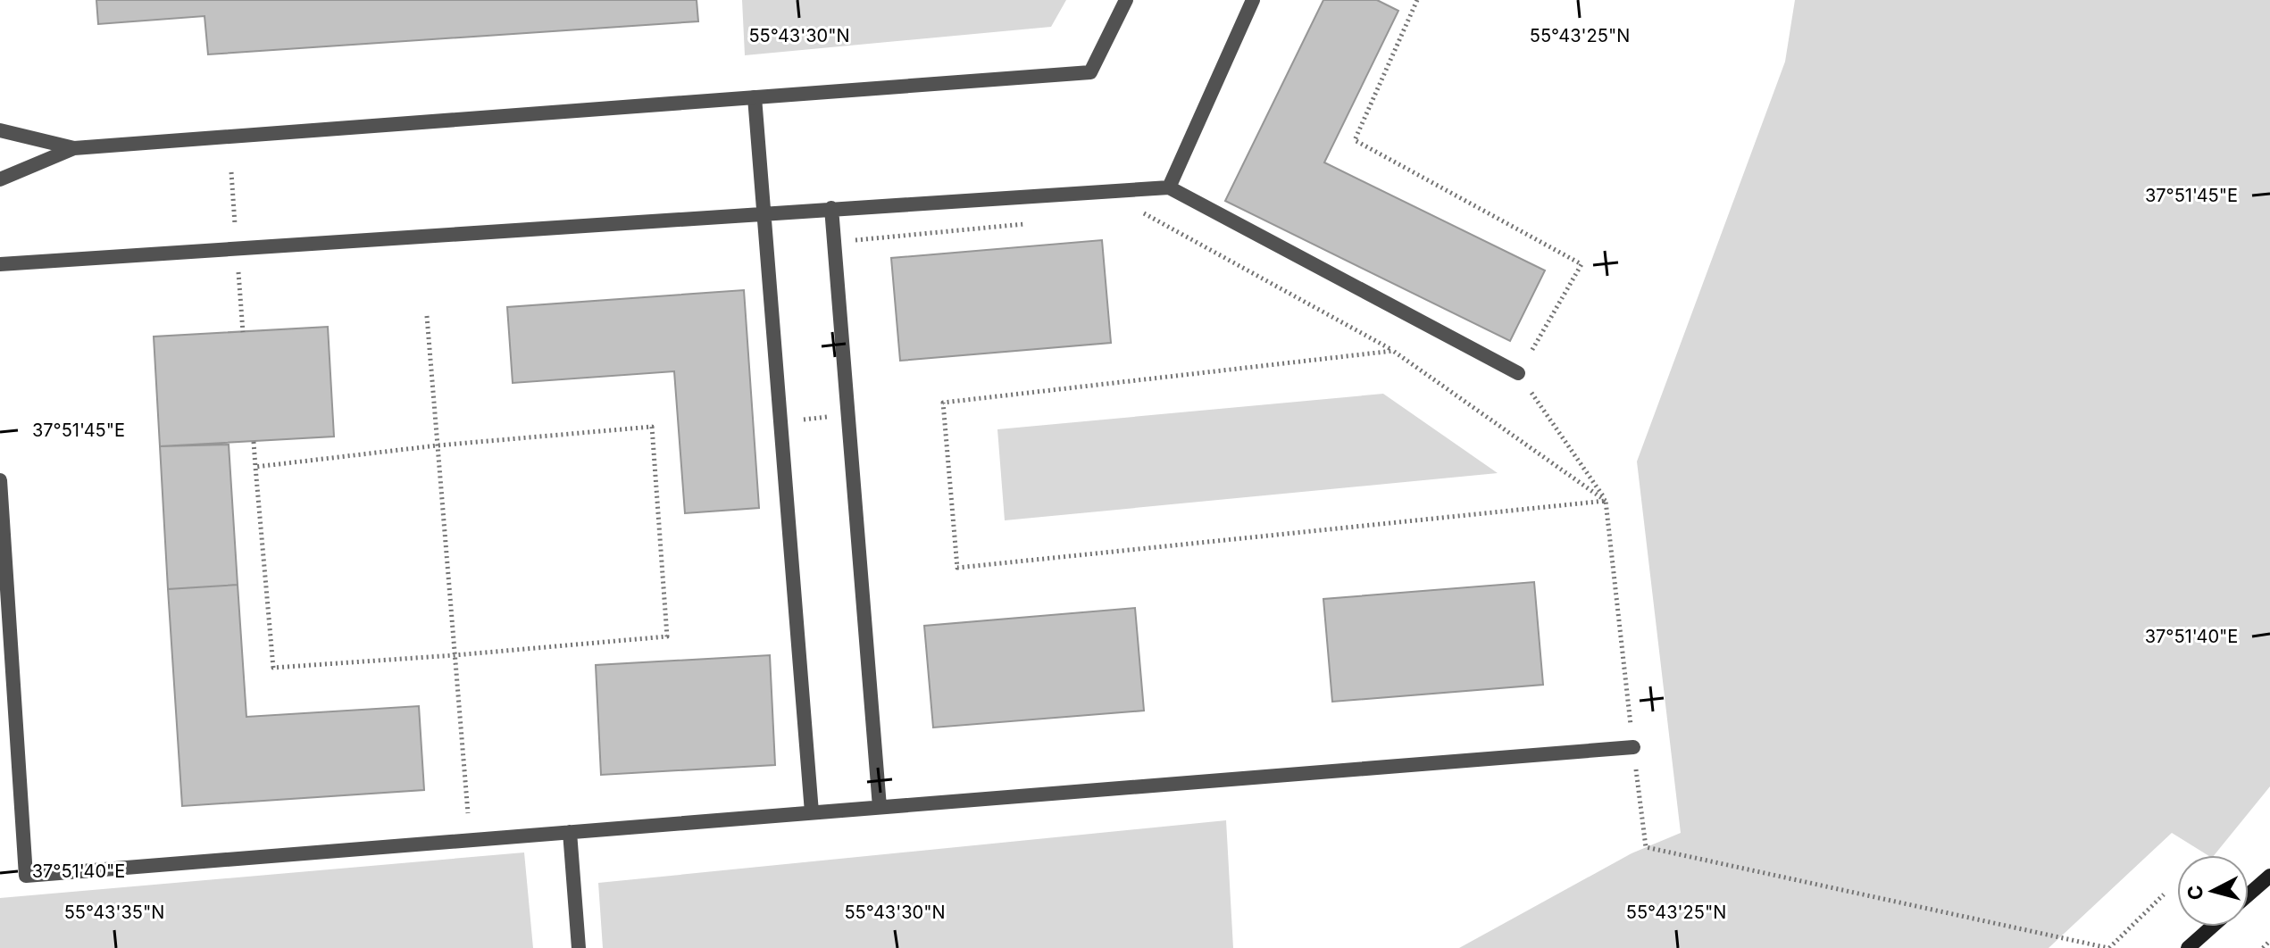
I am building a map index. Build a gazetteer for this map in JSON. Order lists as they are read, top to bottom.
{
  "north": "left",
  "coordinates": [
    "55°43'30\"N",
    "55°43'25\"N",
    "37°51'45\"E",
    "37°51'40\"E",
    "55°43'35\"N"
  ]
}
